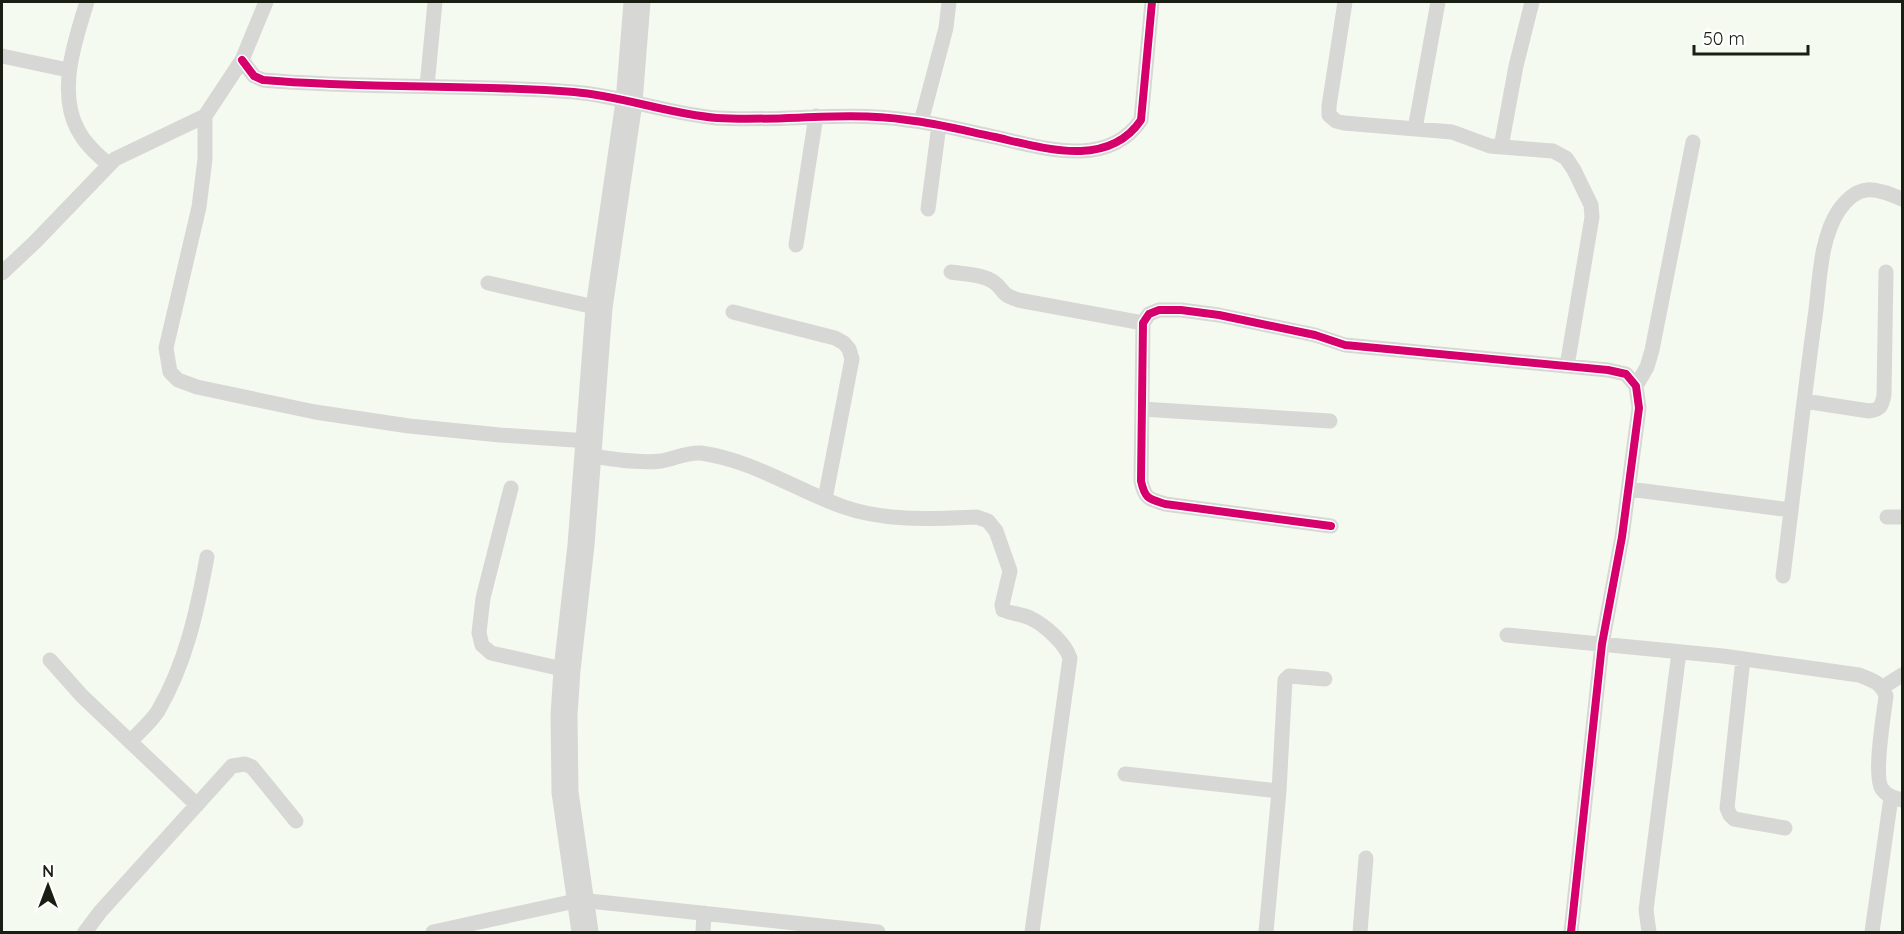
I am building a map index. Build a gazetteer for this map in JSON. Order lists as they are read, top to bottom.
{
  "scale_bar": "50 m",
  "north": "top"
}
